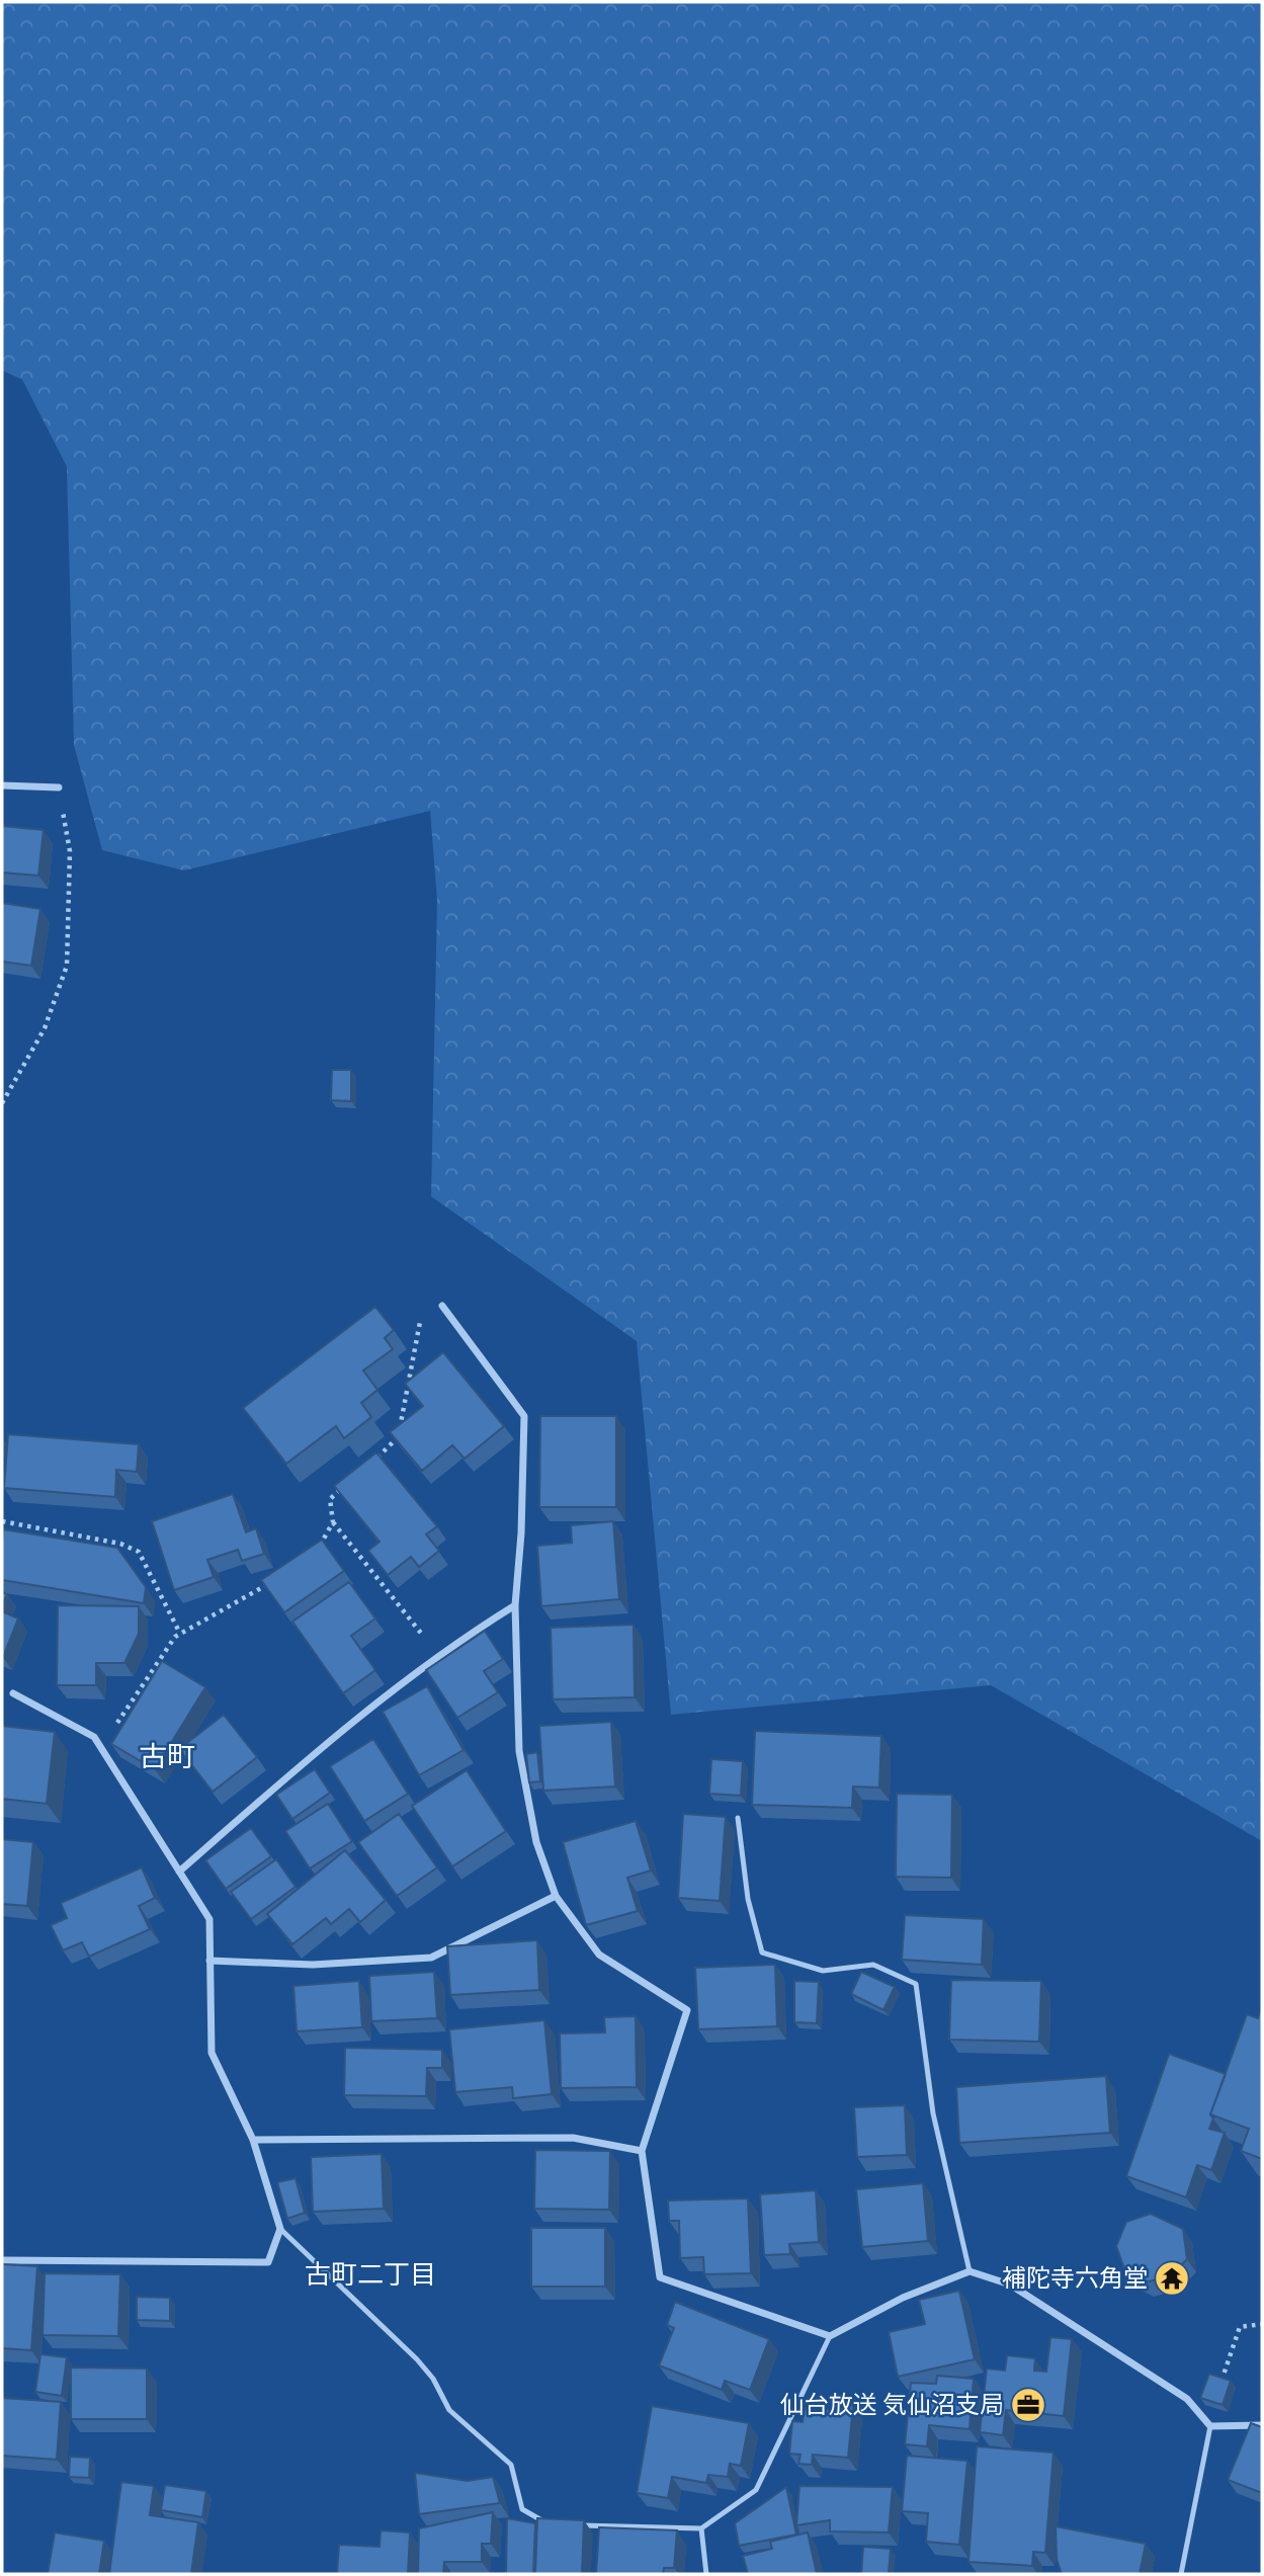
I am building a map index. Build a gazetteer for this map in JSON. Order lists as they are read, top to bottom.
{
  "districts": ["古町", "古町二丁目"],
  "places": {
    "temple": ["補陀寺六角堂"],
    "office": ["仙台放送 気仙沼支局"]
  }
}
